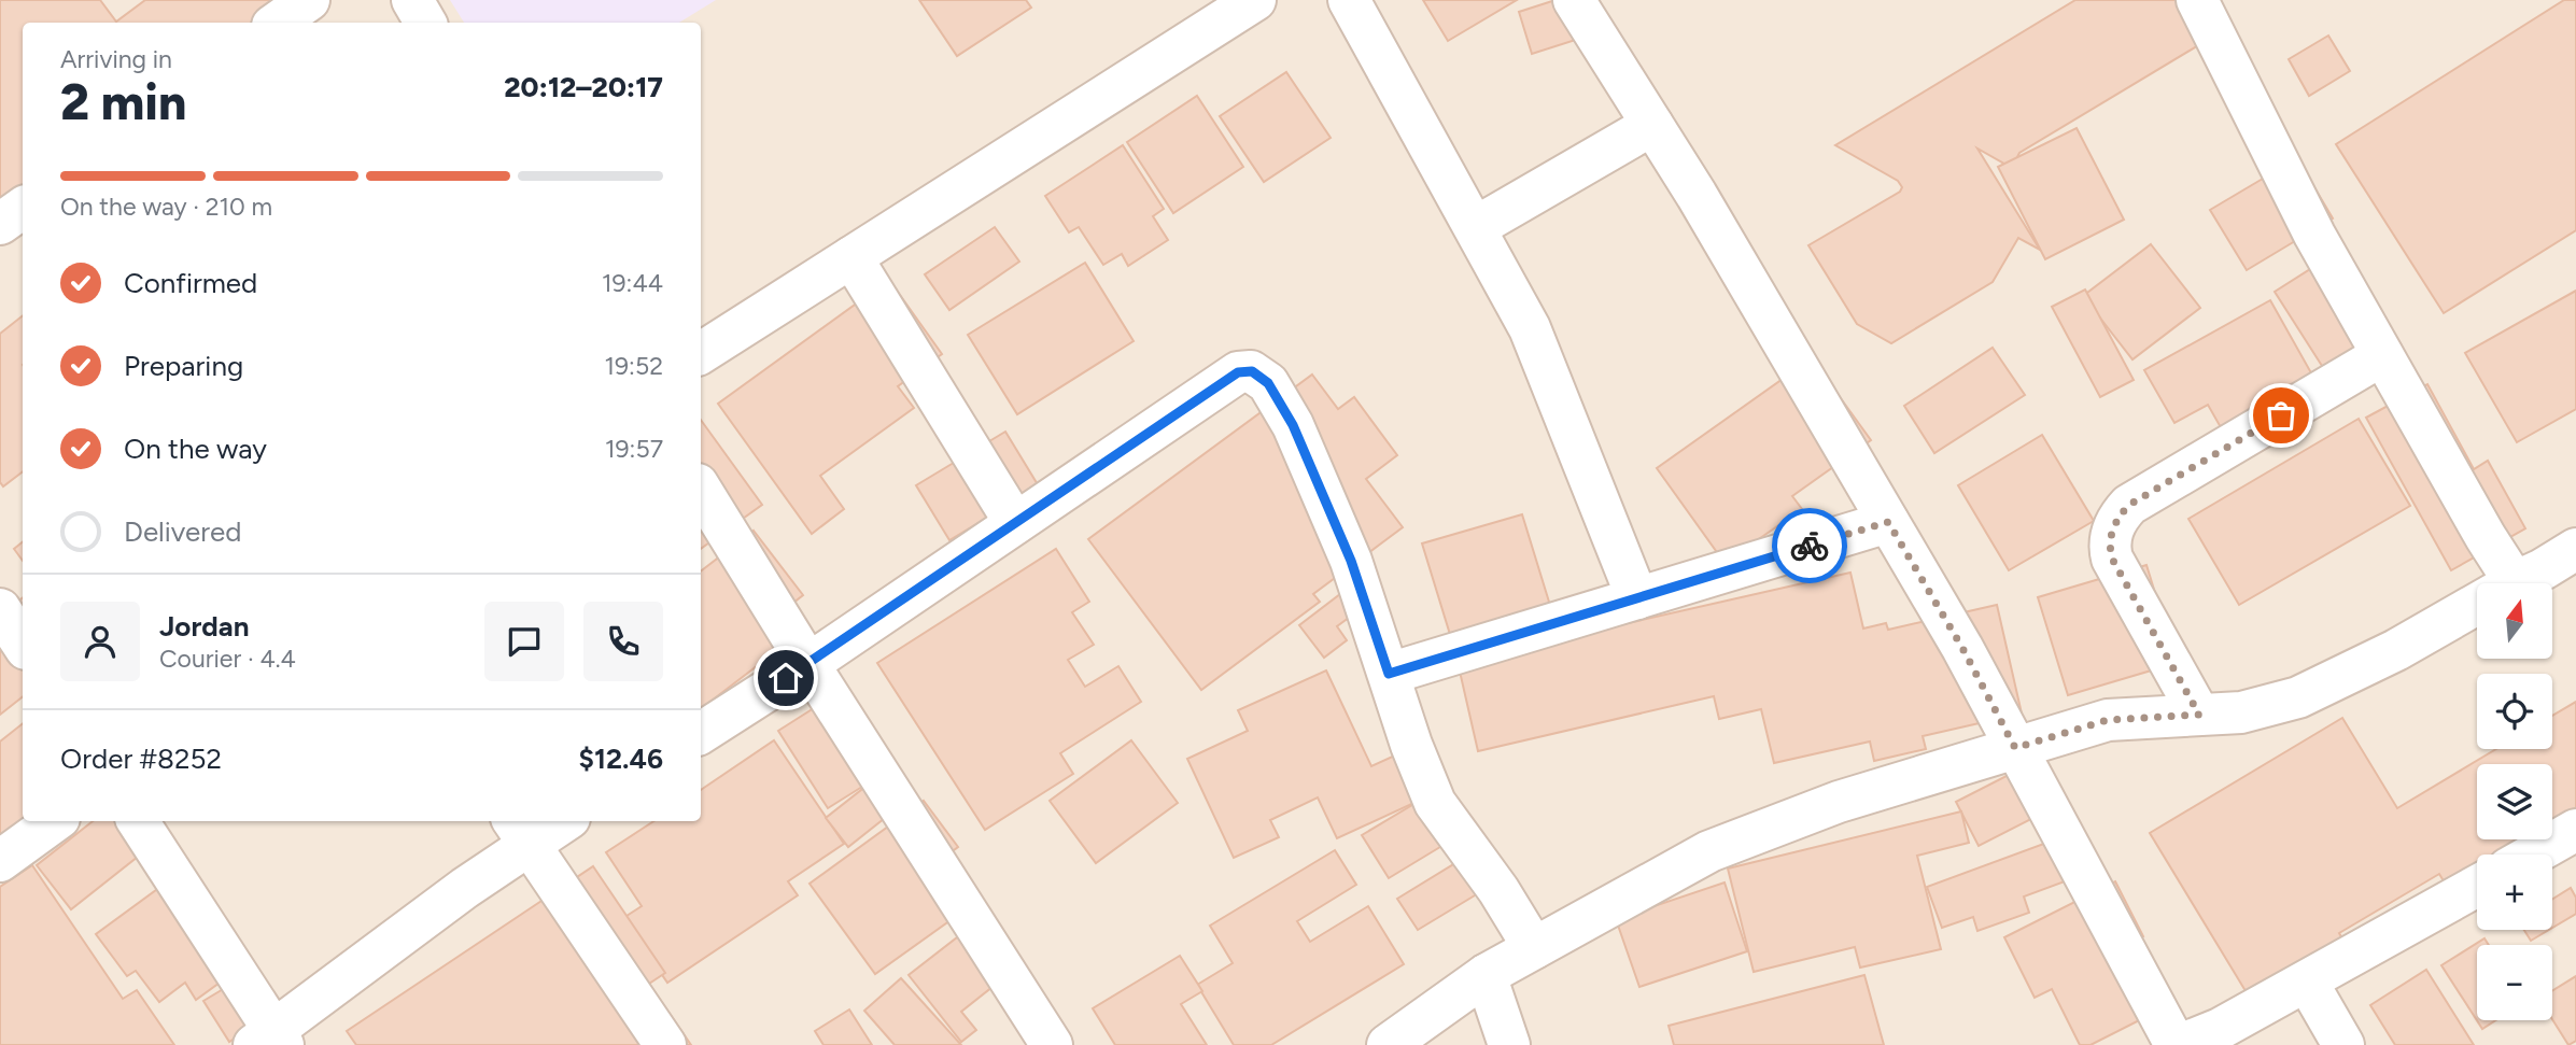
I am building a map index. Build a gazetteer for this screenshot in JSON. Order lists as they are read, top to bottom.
{
  "north": "top",
  "page": {
    "heading": ["2 min", "Arriving in", "20:12–20:17"],
    "panel": [
      "Jordan",
      "Courier · 4.4",
      "Order #8252",
      "$12.46"
    ],
    "bar": "On the way · 210 m",
    "list": [
      ["Confirmed", "19:44"],
      ["Preparing", "19:52"],
      ["On the way", "19:57"],
      "Delivered"
    ],
    "map_buttons": ["+", "−"]
  }
}
